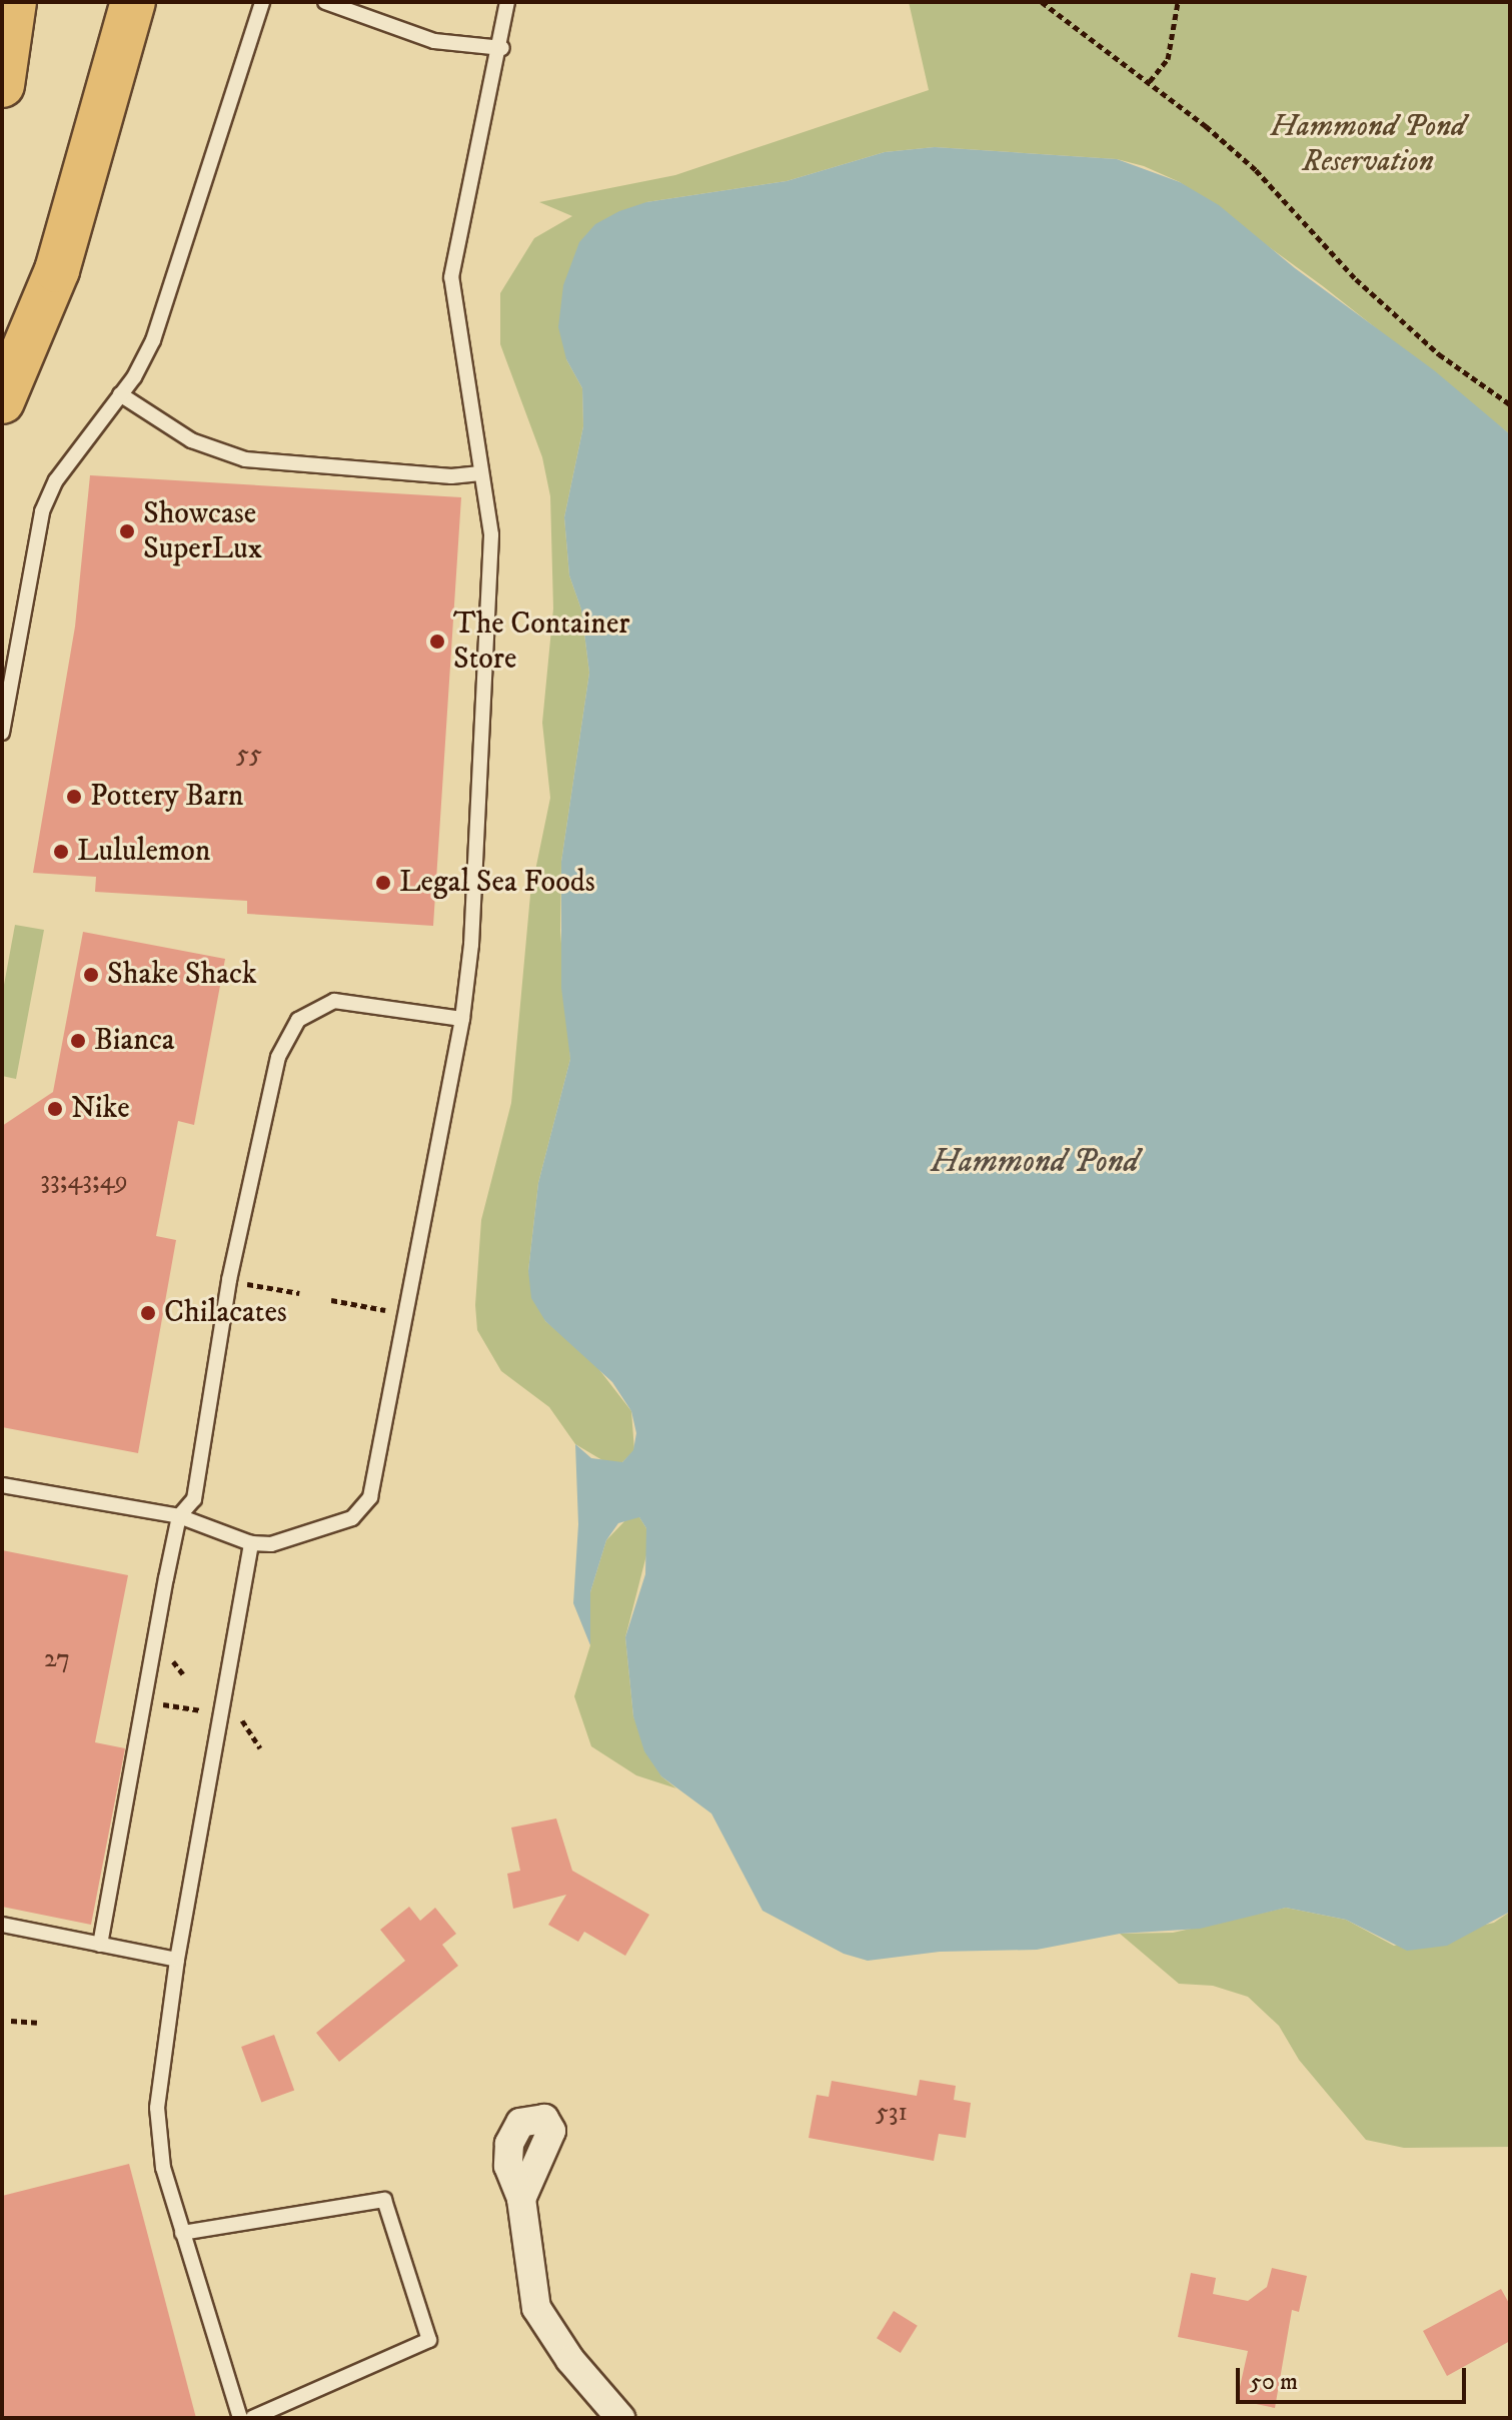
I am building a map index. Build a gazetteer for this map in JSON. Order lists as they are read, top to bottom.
{
  "water": ["Hammond Pond"],
  "parks": ["Hammond Pond Reservation"],
  "places": [
    "Showcase SuperLux",
    "The Container Store",
    "Pottery Barn",
    "Lululemon",
    "Legal Sea Foods",
    "Shake Shack",
    "Bianca",
    "Nike",
    "Chilacates"
  ],
  "house_numbers": [
    "55",
    "33;43;49",
    "27",
    "531"
  ],
  "scale_bar": "50 m"
}
